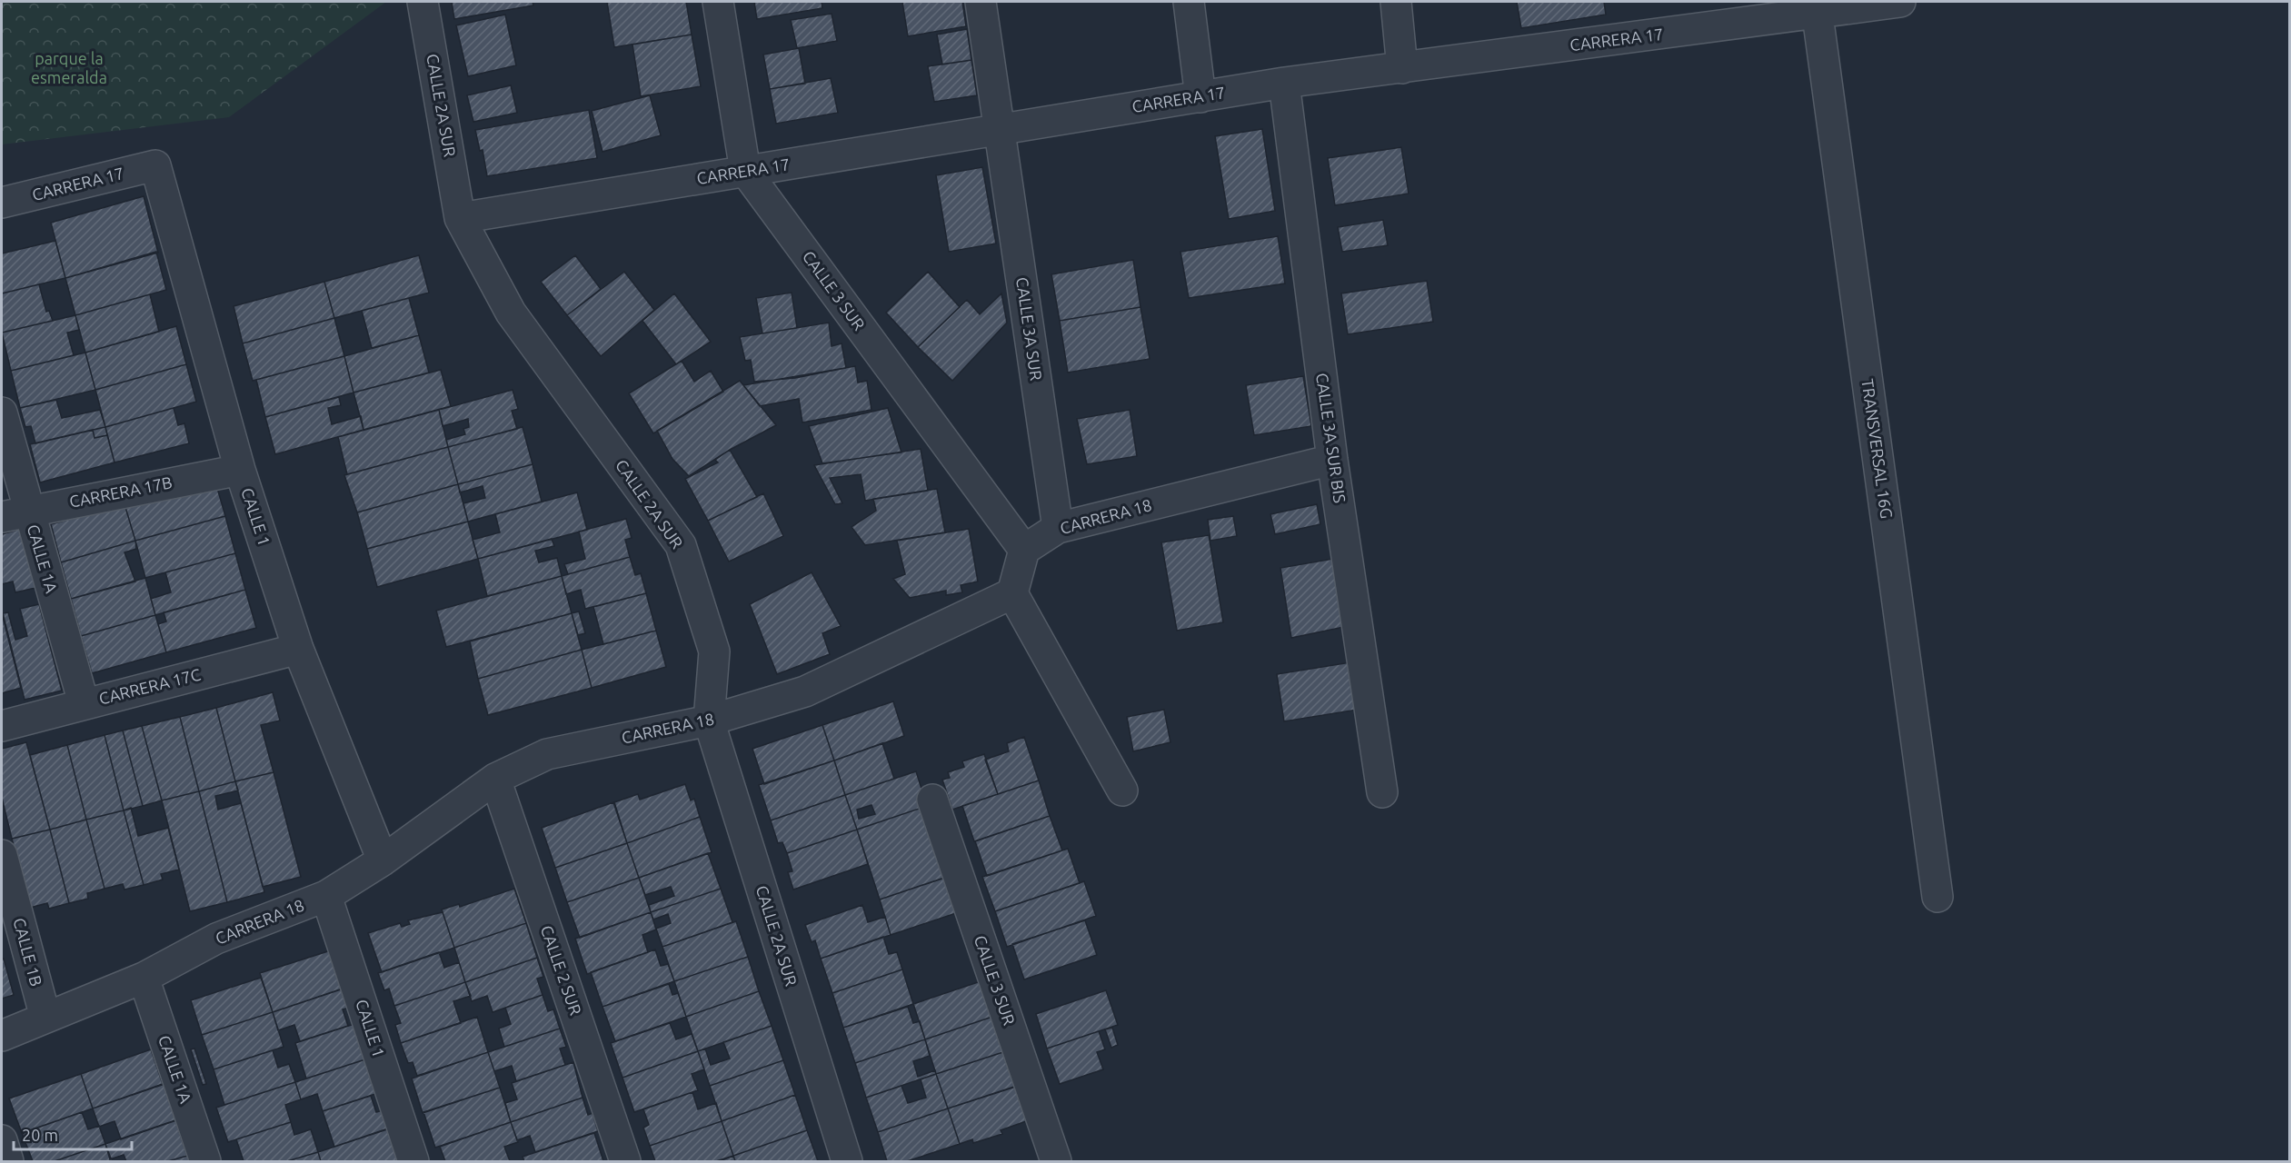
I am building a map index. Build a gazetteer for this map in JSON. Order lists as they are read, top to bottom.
{
  "streets": {
    "street": [
      "CARRERA 17",
      "CALLE 2A SUR",
      "CALLE 3 SUR",
      "CALLE 3A SUR",
      "CALLE 3A SUR BIS",
      "TRANSVERSAL 16G",
      "CARRERA 17B",
      "CALLE 1",
      "CARRERA 18",
      "CALLE 1A",
      "CARRERA 17C",
      "CALLE 1B",
      "CALLE 2 SUR"
    ]
  },
  "crossings": [
    ["CARRERA 17", "CALLE 2A SUR"],
    ["CARRERA 17", "CALLE 3 SUR"],
    ["CARRERA 17", "CALLE 3A SUR"],
    ["CARRERA 17", "CALLE 3A SUR BIS"],
    ["CARRERA 17", "TRANSVERSAL 16G"],
    ["CARRERA 17", "CALLE 1"],
    ["CALLE 2A SUR", "CARRERA 18"],
    ["CALLE 3 SUR", "CARRERA 18"],
    ["CALLE 3A SUR", "CARRERA 18"],
    ["CALLE 3A SUR BIS", "CARRERA 18"],
    ["CARRERA 17B", "CALLE 1"],
    ["CARRERA 17B", "CALLE 1A"],
    ["CALLE 1", "CARRERA 18"],
    ["CALLE 1", "CARRERA 17C"],
    ["CARRERA 18", "CALLE 1A"],
    ["CARRERA 18", "CALLE 1B"],
    ["CARRERA 18", "CALLE 2 SUR"],
    ["CALLE 1A", "CARRERA 17C"]
  ],
  "parks": ["parque la esmeralda"],
  "scale_bar": "20 m"
}
